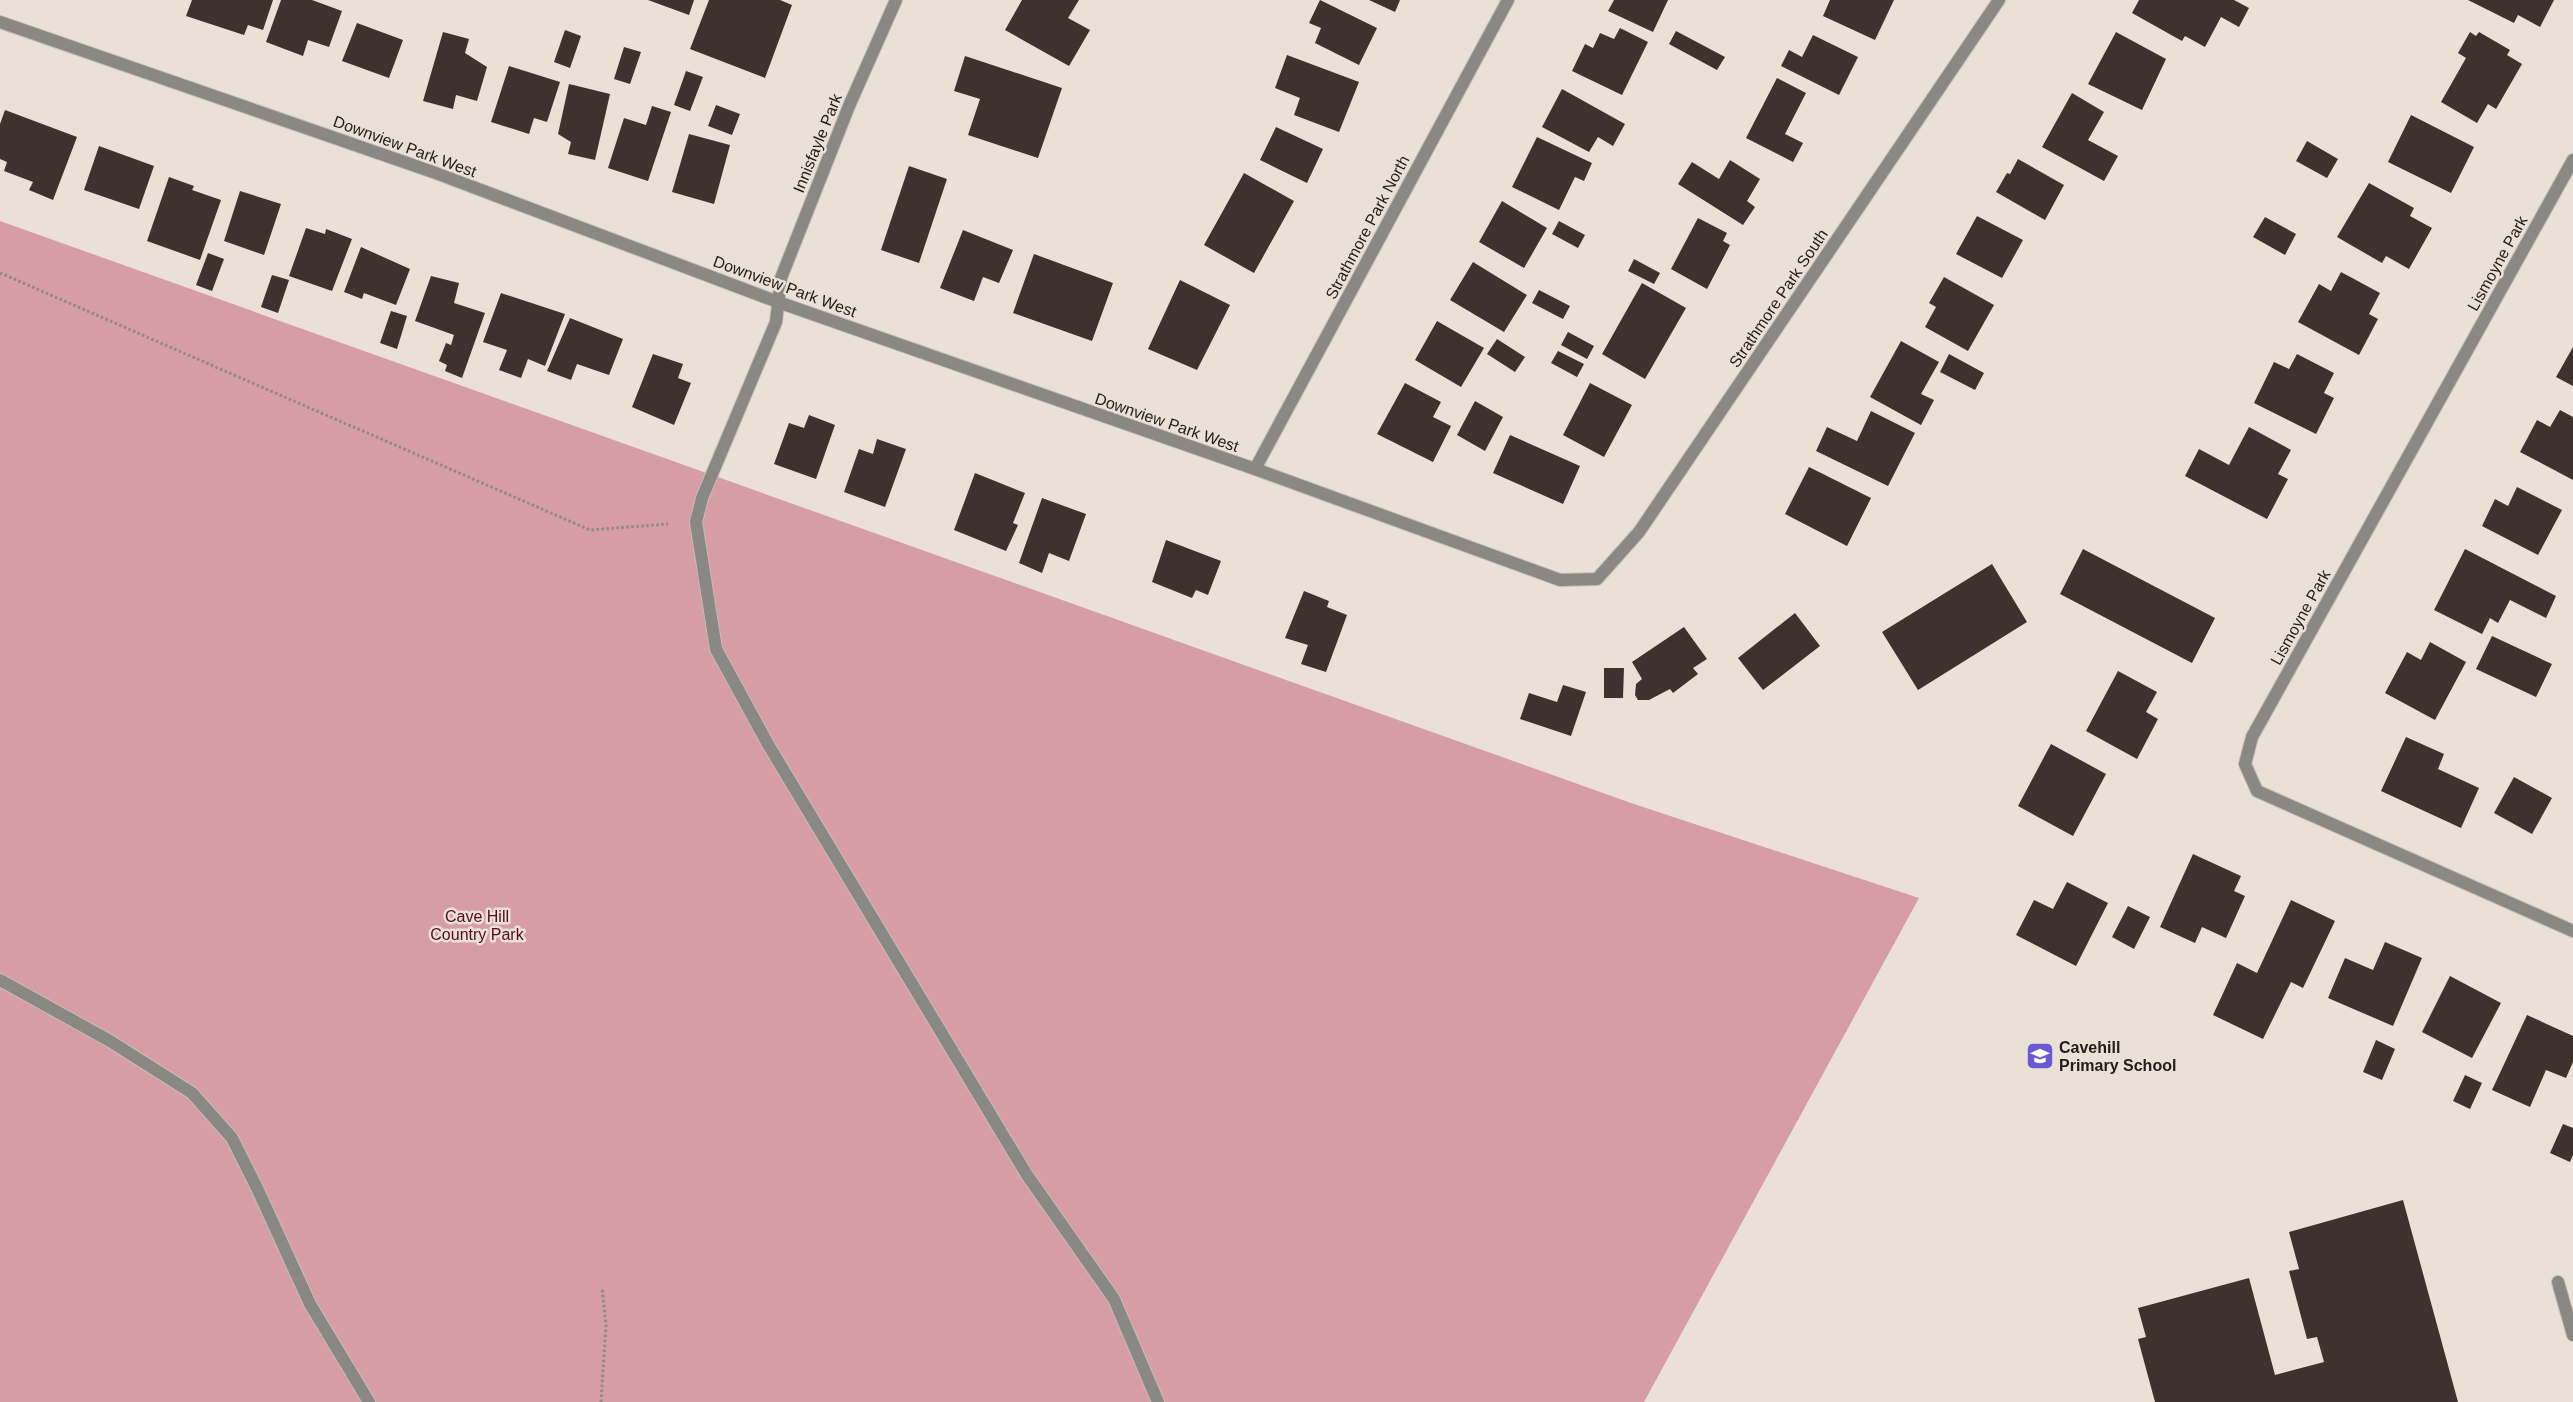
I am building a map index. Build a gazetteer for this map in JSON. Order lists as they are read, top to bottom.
{
  "streets": {
    "street": [
      "Innisfayle Park",
      "Downview Park West",
      "Strathmore Park North",
      "Lismoyne Park",
      "Strathmore Park South"
    ]
  },
  "crossings": [
    ["Innisfayle Park", "Downview Park West"],
    ["Downview Park West", "Strathmore Park North"],
    ["Downview Park West", "Strathmore Park South"]
  ],
  "parks": ["Cave Hill Country Park"],
  "places": {
    "school or university": ["Cavehill Primary School"]
  }
}
